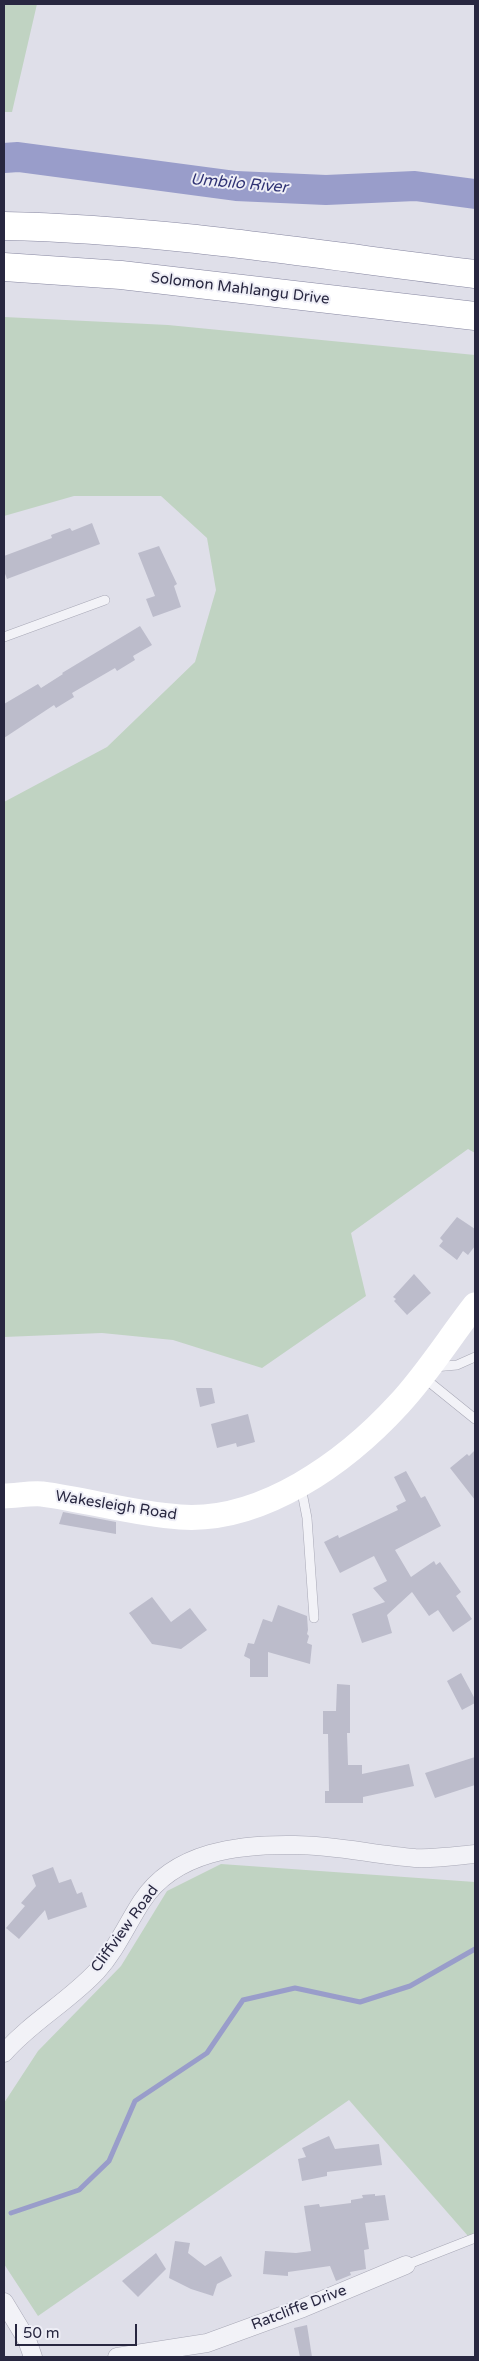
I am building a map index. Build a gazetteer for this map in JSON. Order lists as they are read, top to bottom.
{
  "streets": {
    "highway": ["Solomon Mahlangu Drive"],
    "main road": ["Wakesleigh Road"],
    "street": ["Cliffview Road", "Ratcliffe Drive"]
  },
  "water": ["Umbilo River"],
  "scale_bar": "50 m"
}
